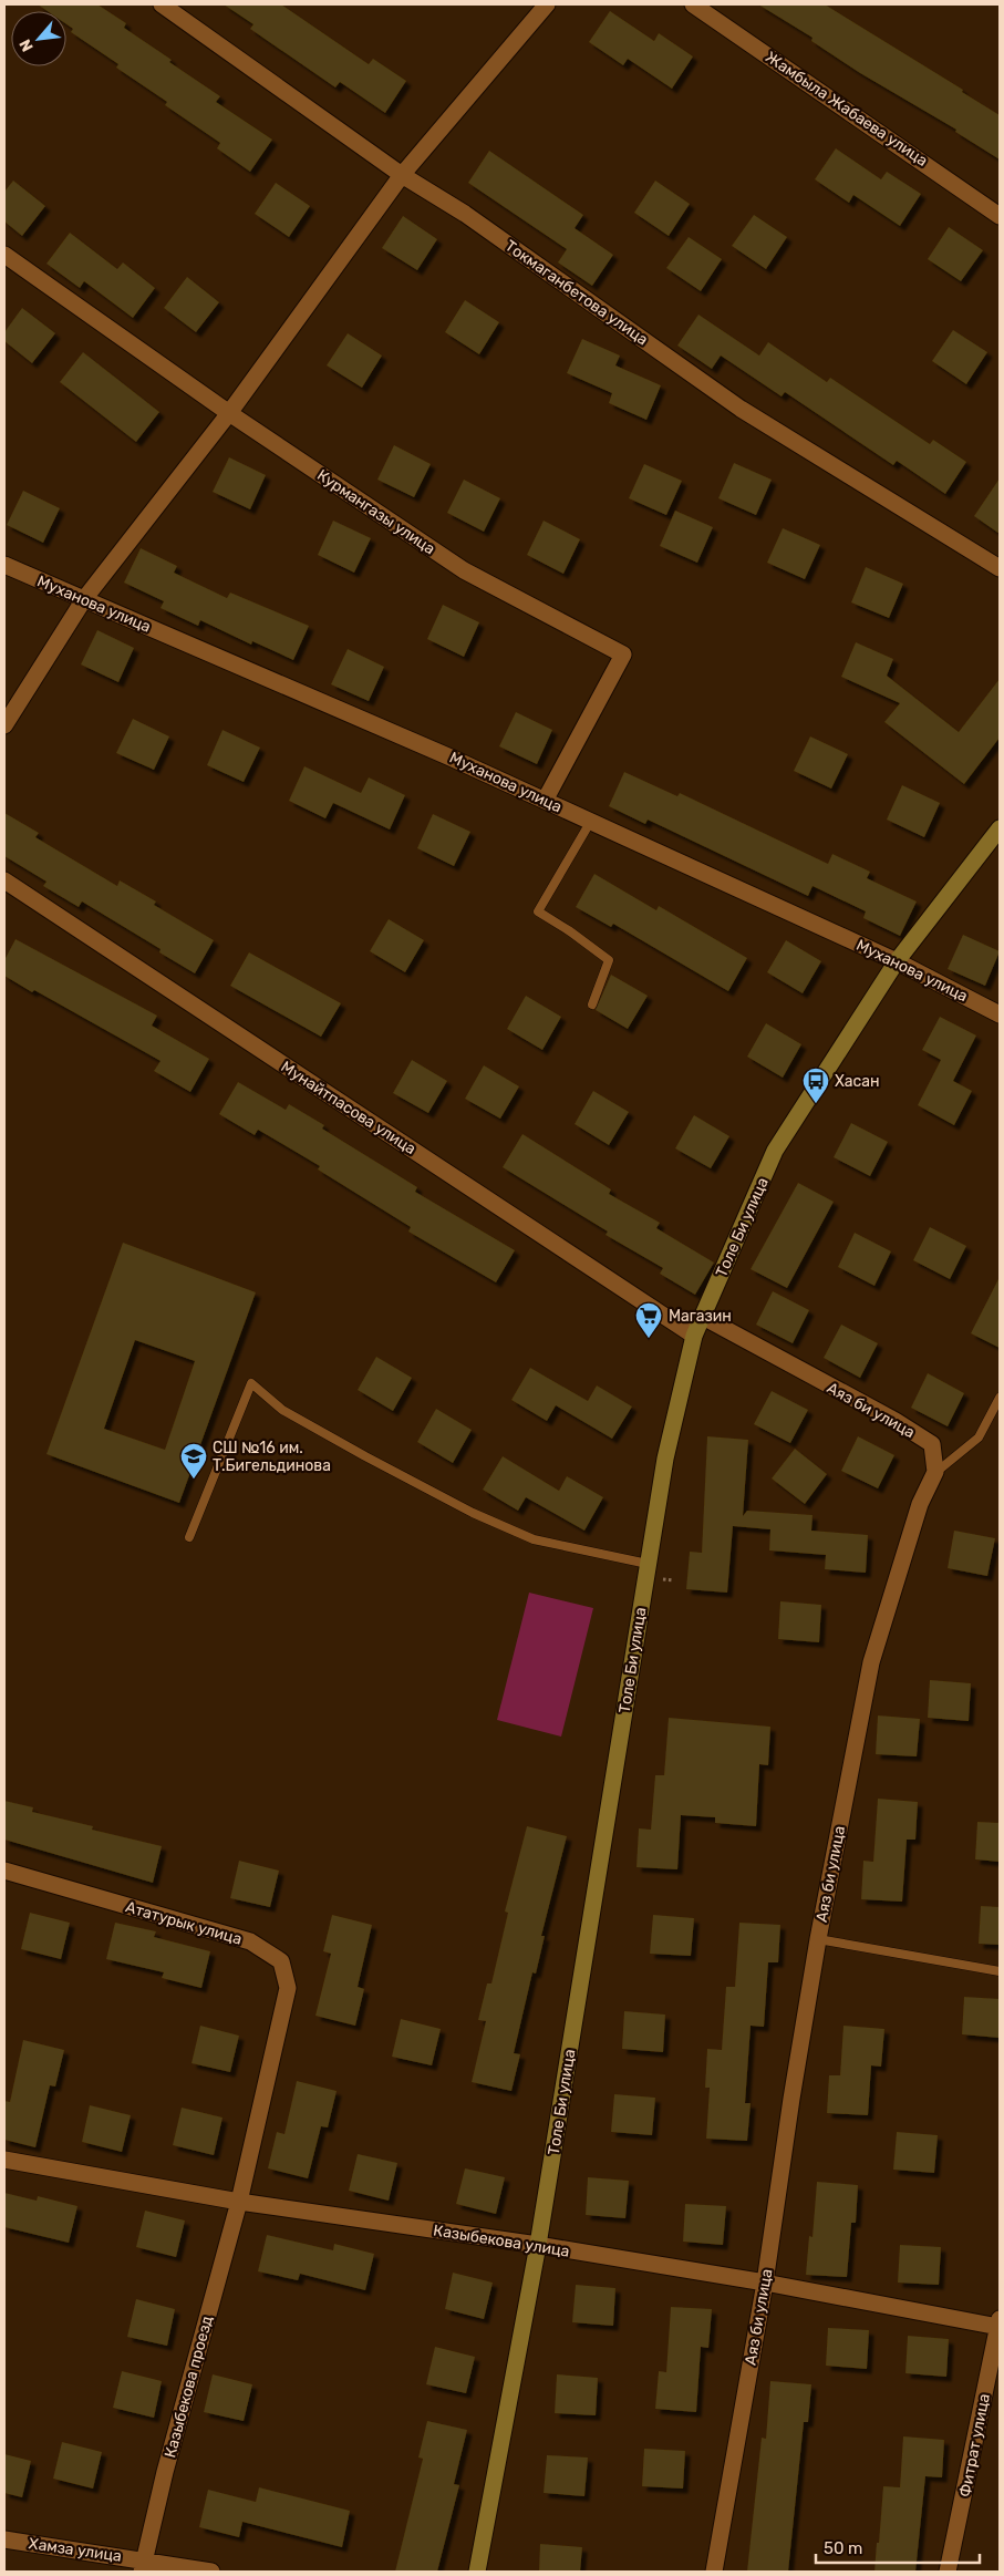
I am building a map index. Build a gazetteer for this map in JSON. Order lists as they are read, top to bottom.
{
  "streets": {
    "street": [
      "Жамбыла Жабаева улица",
      "Токмаганбетова улица",
      "Курмангазы улица",
      "Муханова улица",
      "Мунайтпасова улица",
      "Толе Би улица",
      "Аяз би улица",
      "Ататурык улица",
      "Казыбекова улица",
      "Казыбекова проезд",
      "Фитрат улица",
      "Хамза улица"
    ]
  },
  "crossings": [
    ["Курмангазы улица", "Муханова улица"],
    ["Муханова улица", "Толе Би улица"],
    ["Мунайтпасова улица", "Толе Би улица"],
    ["Толе Би улица", "Аяз би улица"],
    ["Толе Би улица", "Казыбекова улица"],
    ["Аяз би улица", "Казыбекова улица"],
    ["Ататурык улица", "Казыбекова улица"],
    ["Ататурык улица", "Казыбекова проезд"],
    ["Казыбекова улица", "Казыбекова проезд"],
    ["Казыбекова улица", "Фитрат улица"],
    ["Казыбекова проезд", "Хамза улица"]
  ],
  "places": {
    "bus stop": ["Хасан"],
    "supermarket": ["Магазин"],
    "school or university": ["СШ №16 им. Т.Бигельдинова"]
  },
  "scale_bar": "50 m",
  "north": "bottom left"
}
